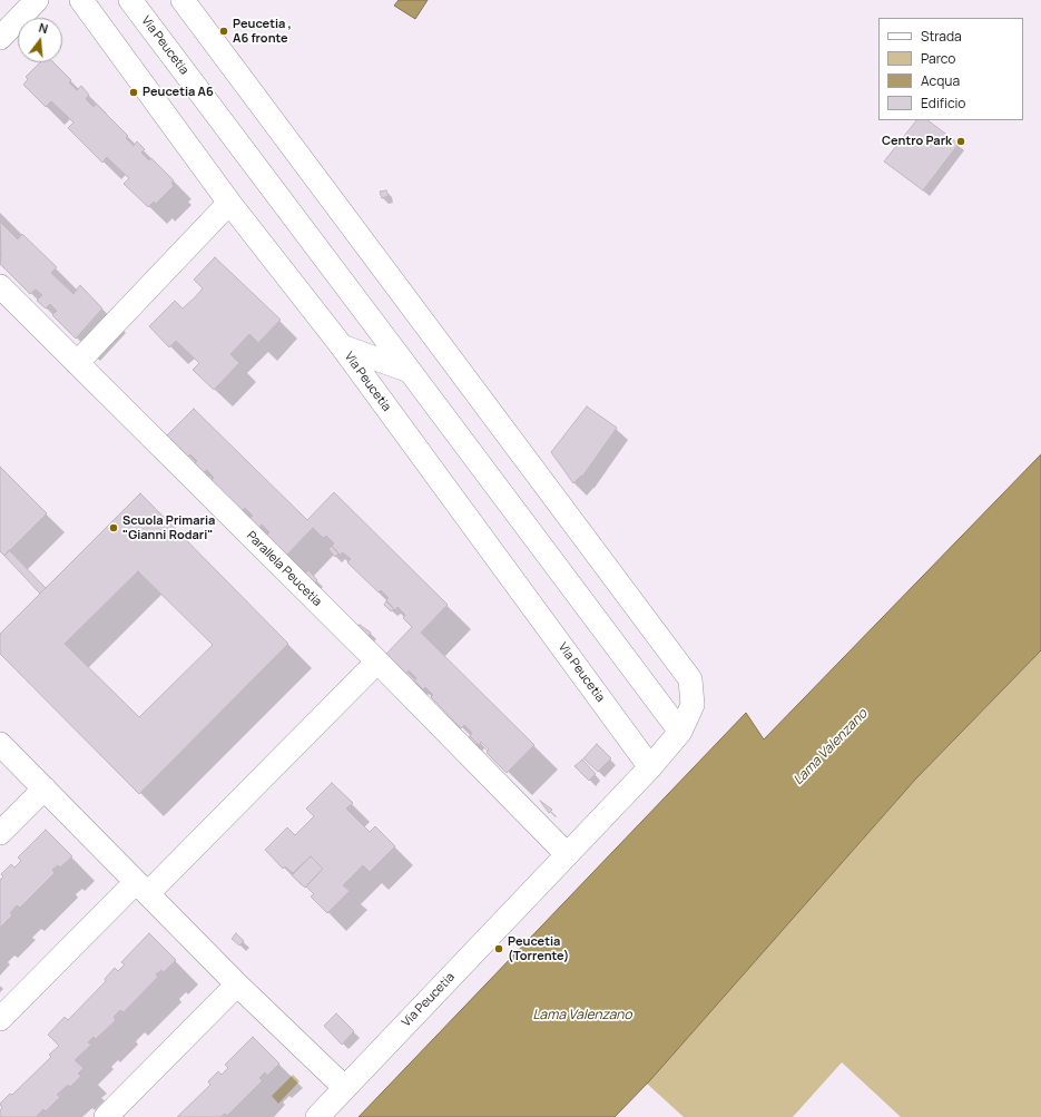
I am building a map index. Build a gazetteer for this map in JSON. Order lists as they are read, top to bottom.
{
  "streets": {
    "street": ["Via Peucetia", "Parallela Peucetia"]
  },
  "crossings": [
    ["Via Peucetia", "Parallela Peucetia"]
  ],
  "water": ["Lama Valenzano"],
  "places": [
    "Peucetia , A6 fronte",
    "Peucetia A6",
    "Centro Park",
    "Scuola Primaria \"Gianni Rodari\"",
    "Peucetia (Torrente)"
  ],
  "legend": [
    "Strada",
    "Parco",
    "Acqua",
    "Edificio"
  ],
  "north": "top"
}
